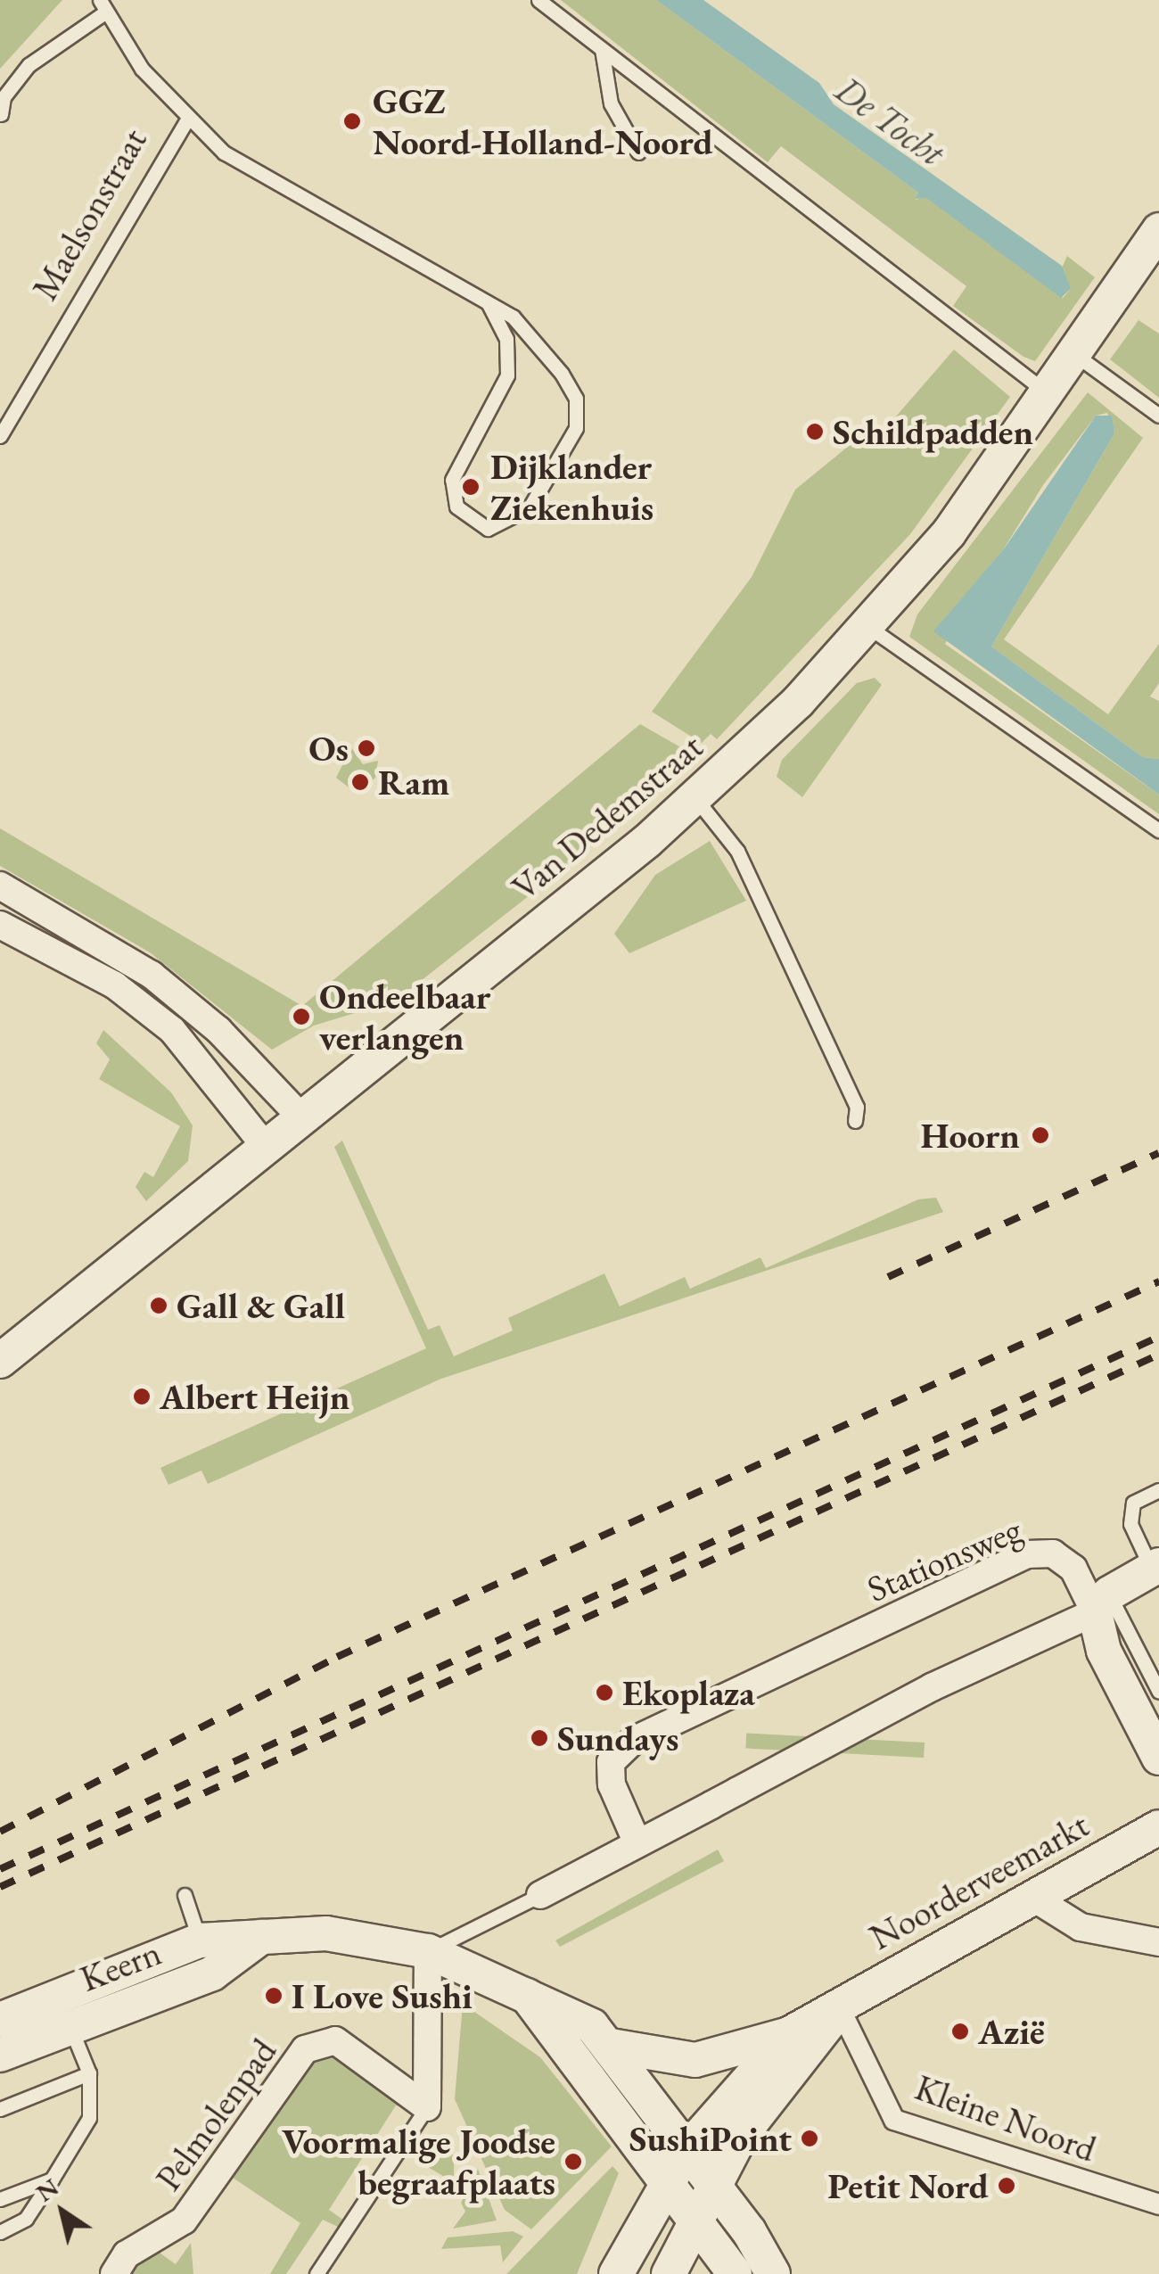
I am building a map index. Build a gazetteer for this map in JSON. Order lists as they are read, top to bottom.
{
  "streets": {
    "street": [
      "Van Dedemstraat",
      "Stationsweg",
      "Noorderveemarkt",
      "Keern",
      "Pelmolenpad",
      "Kleine Noord"
    ],
    "lane": ["Maelsonstraat"]
  },
  "crossings": [
    ["Noorderveemarkt", "Keern"],
    ["Noorderveemarkt", "Kleine Noord"]
  ],
  "water": ["De Tocht"],
  "places": [
    "GGZ Noord-Holland-Noord",
    "Schildpadden",
    "Dijklander Ziekenhuis",
    "Os",
    "Ram",
    "Ondeelbaar verlangen",
    "Hoorn",
    "Gall & Gall",
    "Albert Heijn",
    "Ekoplaza",
    "Sundays",
    "I Love Sushi",
    "Azië",
    "SushiPoint",
    "Voormalige Joodse begraafplaats",
    "Petit Nord"
  ],
  "north": "top left"
}
